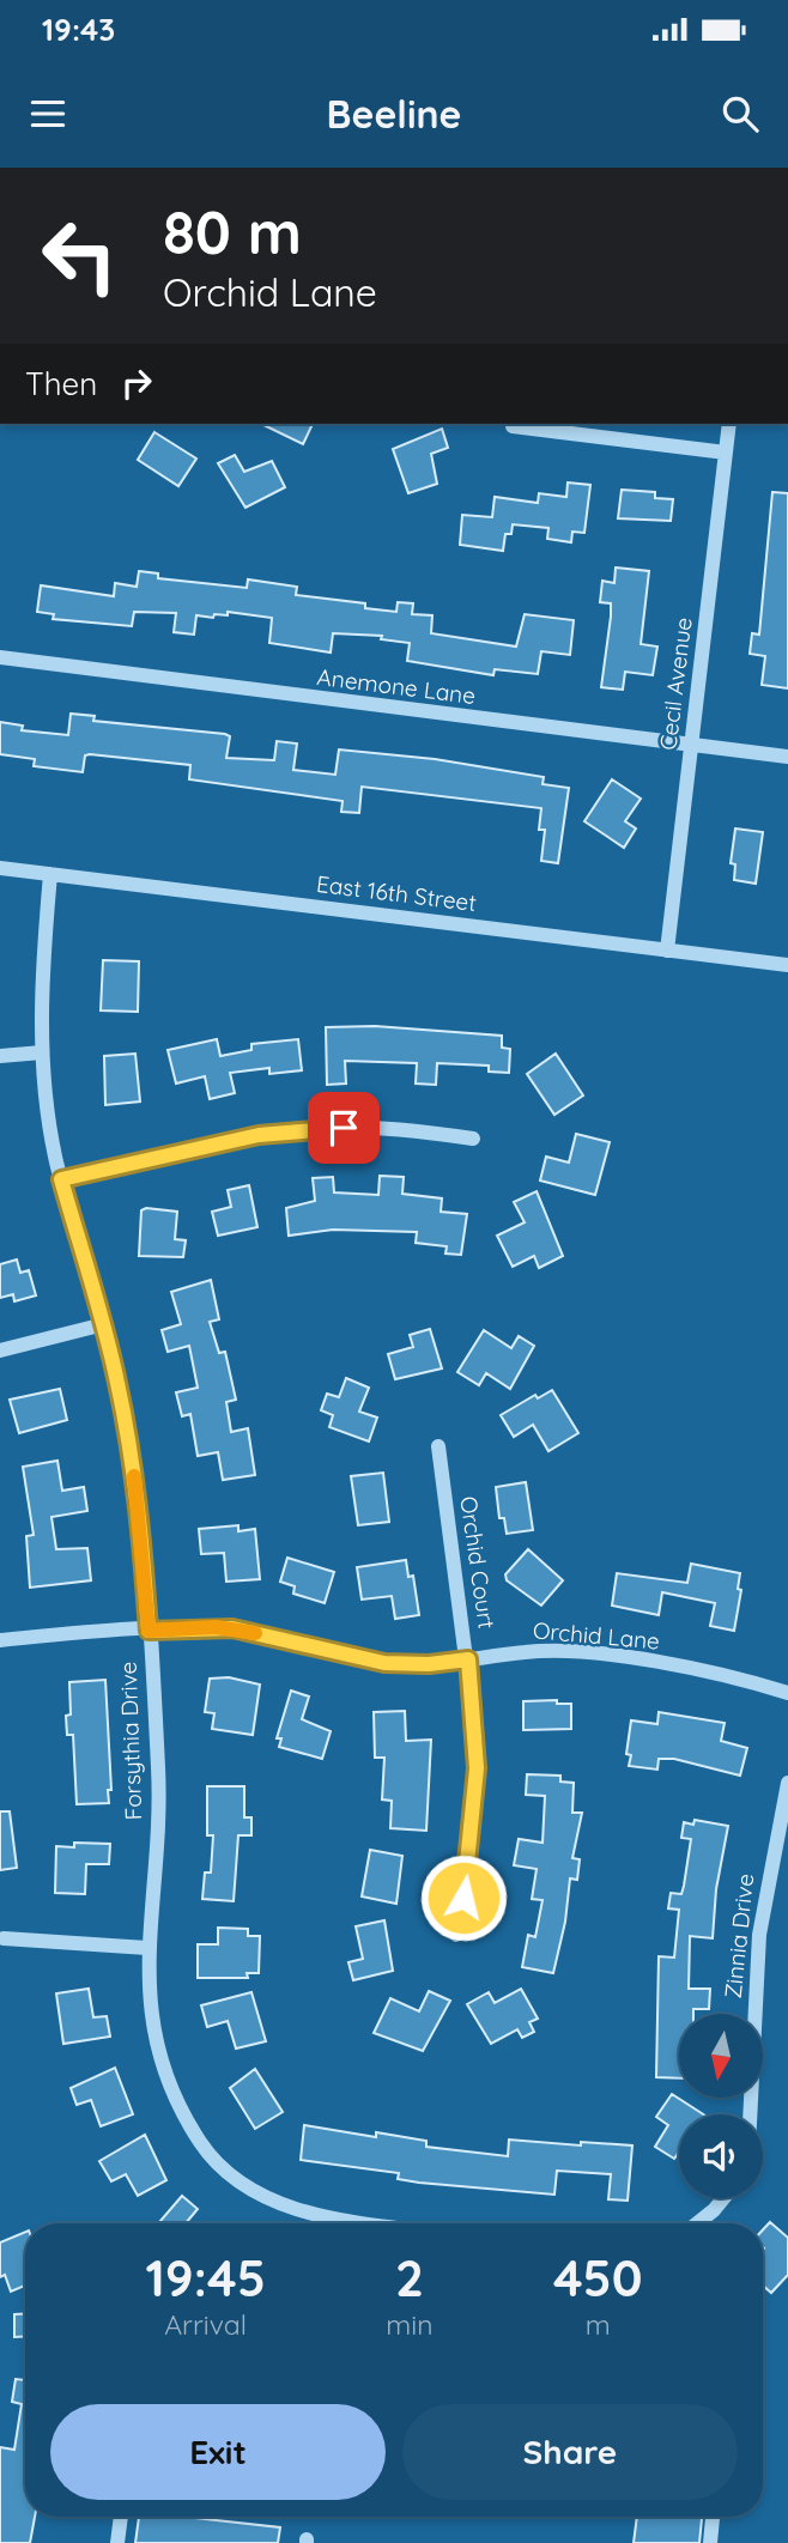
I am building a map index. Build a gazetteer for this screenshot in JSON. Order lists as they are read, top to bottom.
{
  "streets": {
    "street": [
      "Cecil Avenue",
      "Anemone Lane",
      "East 16th Street",
      "Orchid Court",
      "Orchid Lane",
      "Forsythia Drive",
      "Zinnia Drive"
    ]
  },
  "crossings": [
    ["Cecil Avenue", "Anemone Lane"],
    ["Cecil Avenue", "East 16th Street"],
    ["East 16th Street", "Forsythia Drive"],
    ["Orchid Court", "Orchid Lane"],
    ["Orchid Lane", "Forsythia Drive"]
  ],
  "north": "bottom",
  "page": {
    "status": "19:43",
    "header": "Beeline",
    "turn": ["80 m", "Orchid Lane"],
    "then": "Then",
    "eta": [
      "19:45",
      "Arrival",
      "2",
      "min",
      "450",
      "m"
    ],
    "buttons": ["Exit", "Share"]
  }
}
